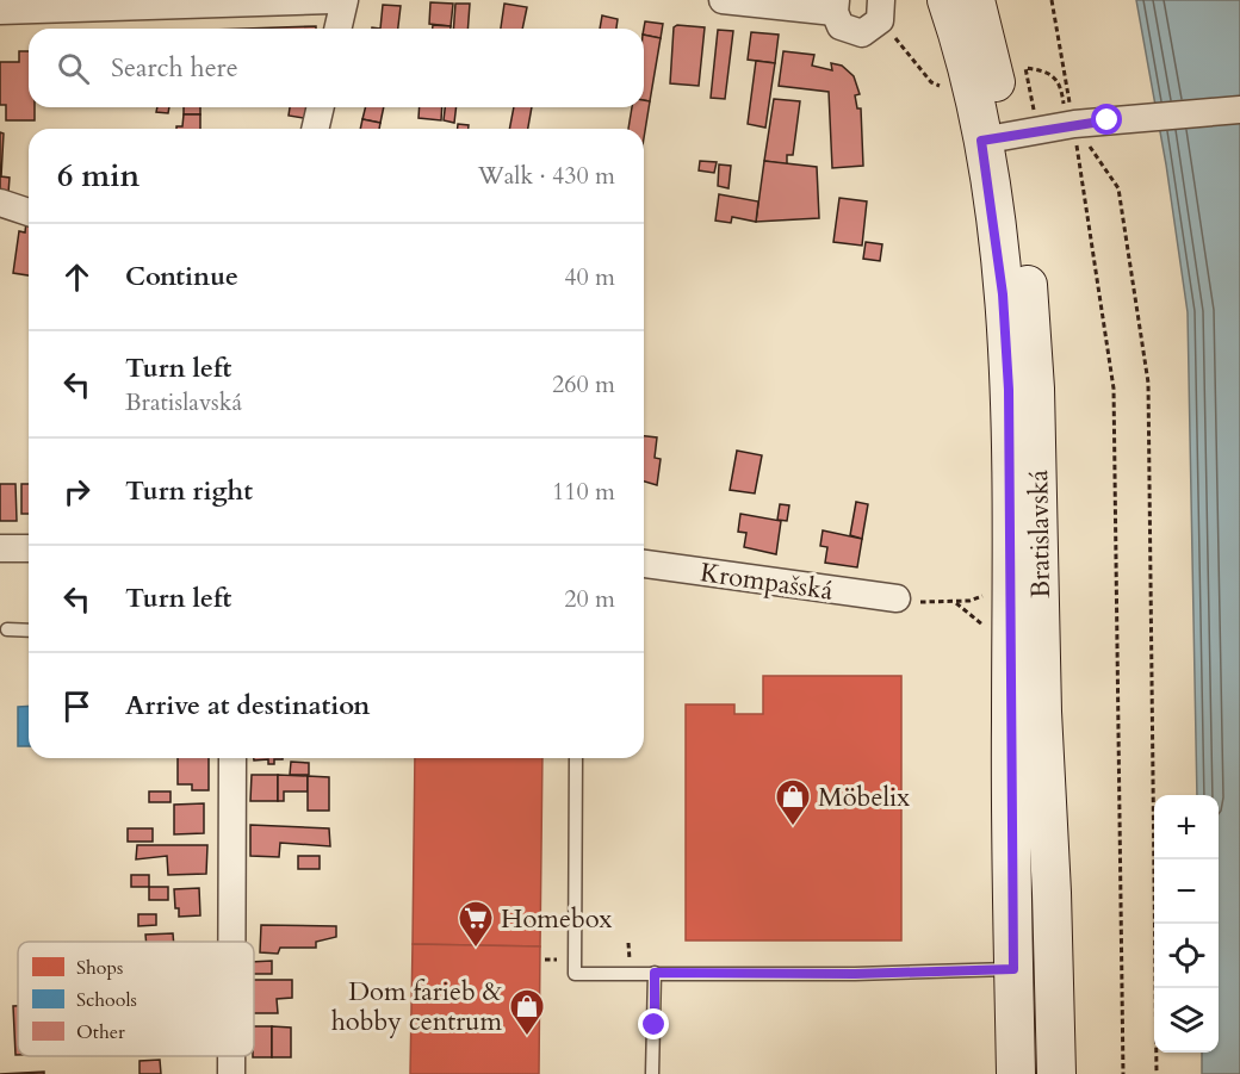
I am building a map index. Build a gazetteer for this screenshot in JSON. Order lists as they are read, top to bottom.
{
  "streets": {
    "main road": ["Bratislavská"],
    "street": ["Krompašská"]
  },
  "places": {
    "shop": ["Möbelix", "Dom farieb & hobby centrum"],
    "supermarket": ["Homebox"]
  },
  "legend": ["Shops", "Schools", "Other"],
  "page": {
    "search": "Search here",
    "heading": ["6 min", "Walk · 430 m"],
    "list": [
      ["Continue", "40 m"],
      ["Turn left", "Bratislavská", "260 m"],
      ["Turn right", "110 m"],
      ["Turn left", "20 m"],
      "Arrive at destination"
    ],
    "map_buttons": ["+", "−"]
  }
}
